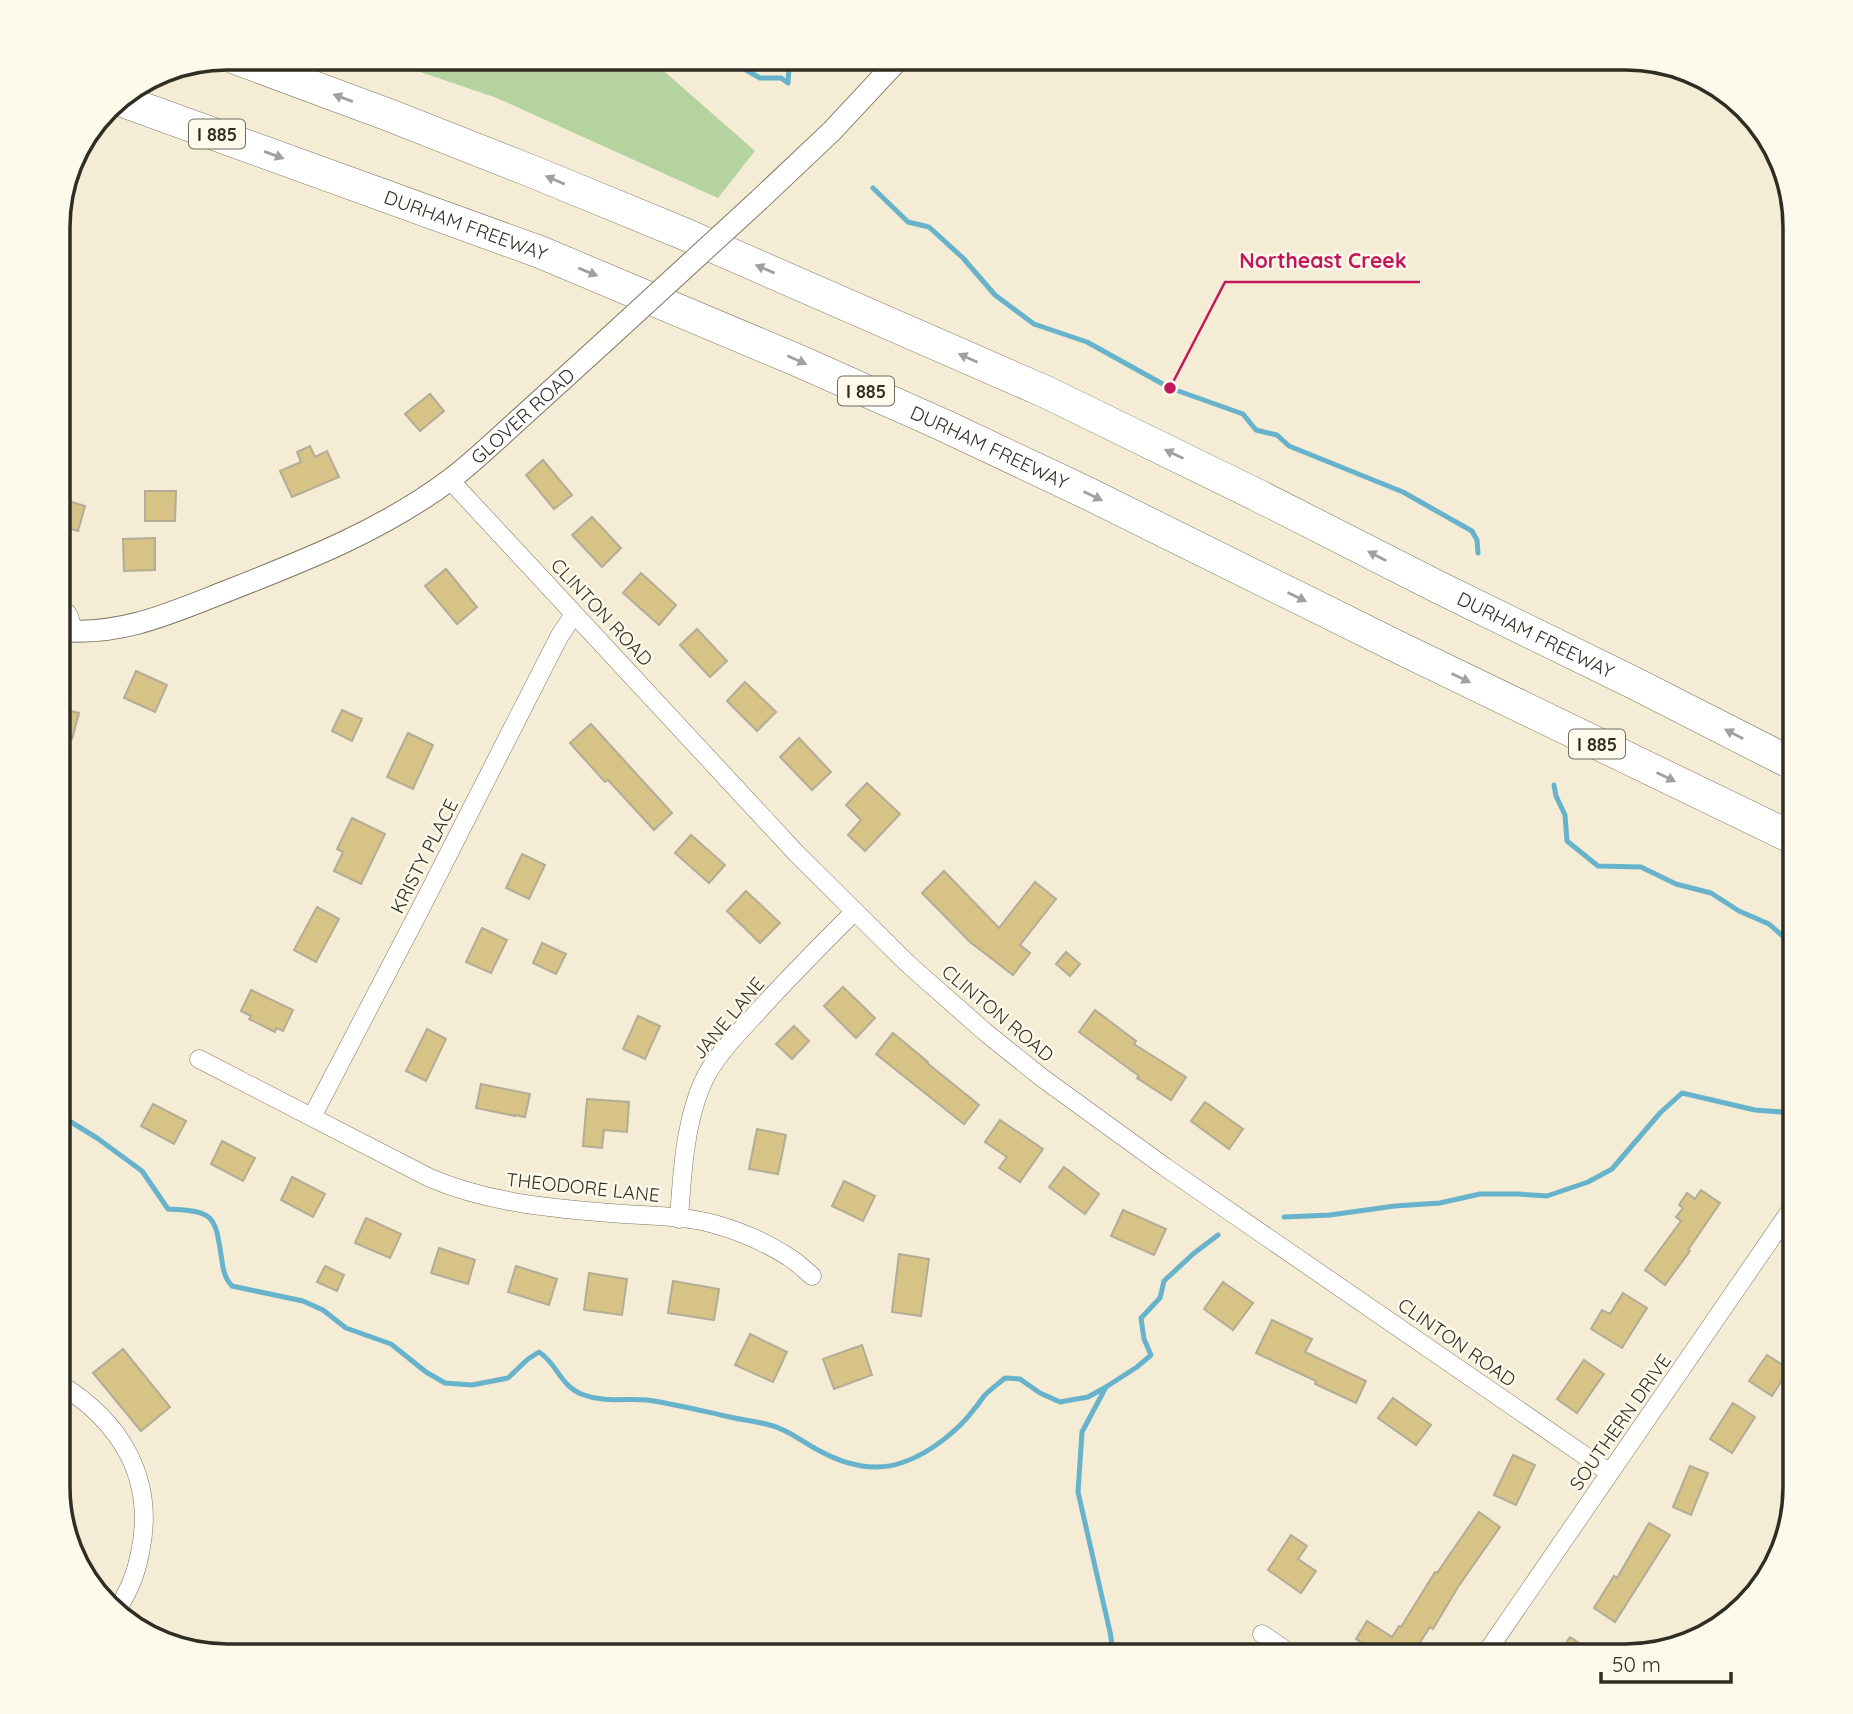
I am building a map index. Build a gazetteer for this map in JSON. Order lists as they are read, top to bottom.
{
  "streets": {
    "highway": ["I 885", "DURHAM FREEWAY"],
    "street": [
      "GLOVER ROAD",
      "CLINTON ROAD",
      "KRISTY PLACE",
      "JANE LANE",
      "THEODORE LANE",
      "SOUTHERN DRIVE"
    ]
  },
  "crossings": [
    ["GLOVER ROAD", "CLINTON ROAD"],
    ["CLINTON ROAD", "KRISTY PLACE"],
    ["CLINTON ROAD", "JANE LANE"],
    ["CLINTON ROAD", "SOUTHERN DRIVE"],
    ["KRISTY PLACE", "THEODORE LANE"],
    ["JANE LANE", "THEODORE LANE"]
  ],
  "places": ["Northeast Creek"],
  "scale_bar": "50 m"
}
